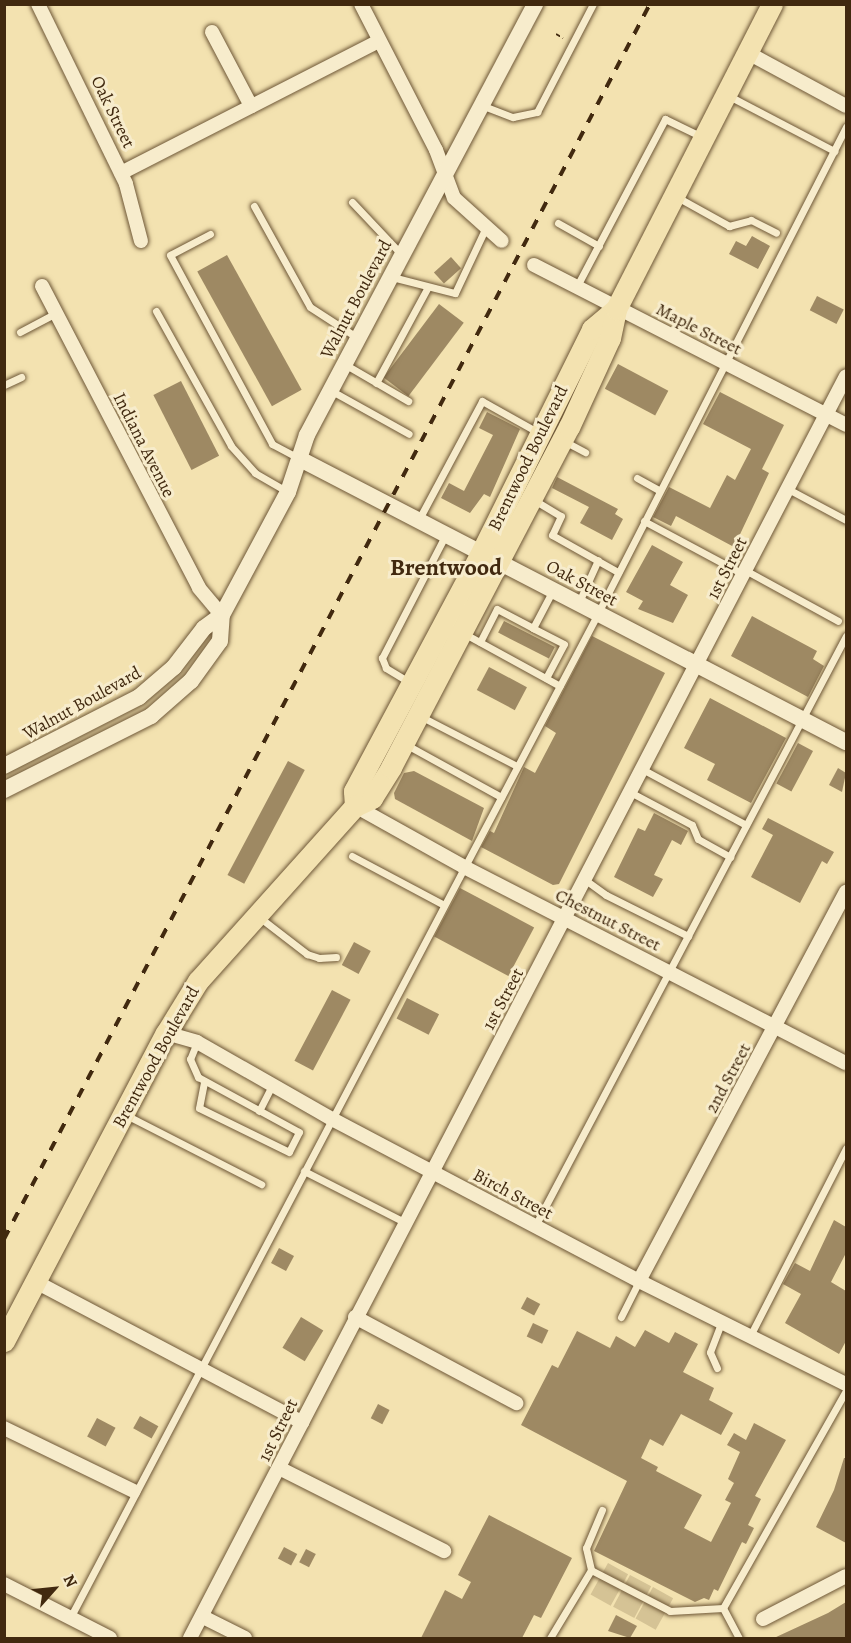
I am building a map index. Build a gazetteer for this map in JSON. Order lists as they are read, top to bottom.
{
  "streets": {
    "main road": ["Brentwood Boulevard"],
    "street": [
      "Oak Street",
      "Walnut Boulevard",
      "Maple Street",
      "Indiana Avenue",
      "1st Street",
      "Chestnut Street",
      "2nd Street",
      "Birch Street"
    ]
  },
  "crossings": [
    ["Oak Street", "Walnut Boulevard"],
    ["Oak Street", "Brentwood Boulevard"],
    ["Oak Street", "1st Street"],
    ["Walnut Boulevard", "Indiana Avenue"],
    ["Maple Street", "Brentwood Boulevard"],
    ["Maple Street", "1st Street"],
    ["Brentwood Boulevard", "Chestnut Street"],
    ["Brentwood Boulevard", "Birch Street"],
    ["1st Street", "Chestnut Street"],
    ["1st Street", "Birch Street"],
    ["Chestnut Street", "2nd Street"],
    ["2nd Street", "Birch Street"]
  ],
  "districts": ["Brentwood"],
  "north": "top right"
}
